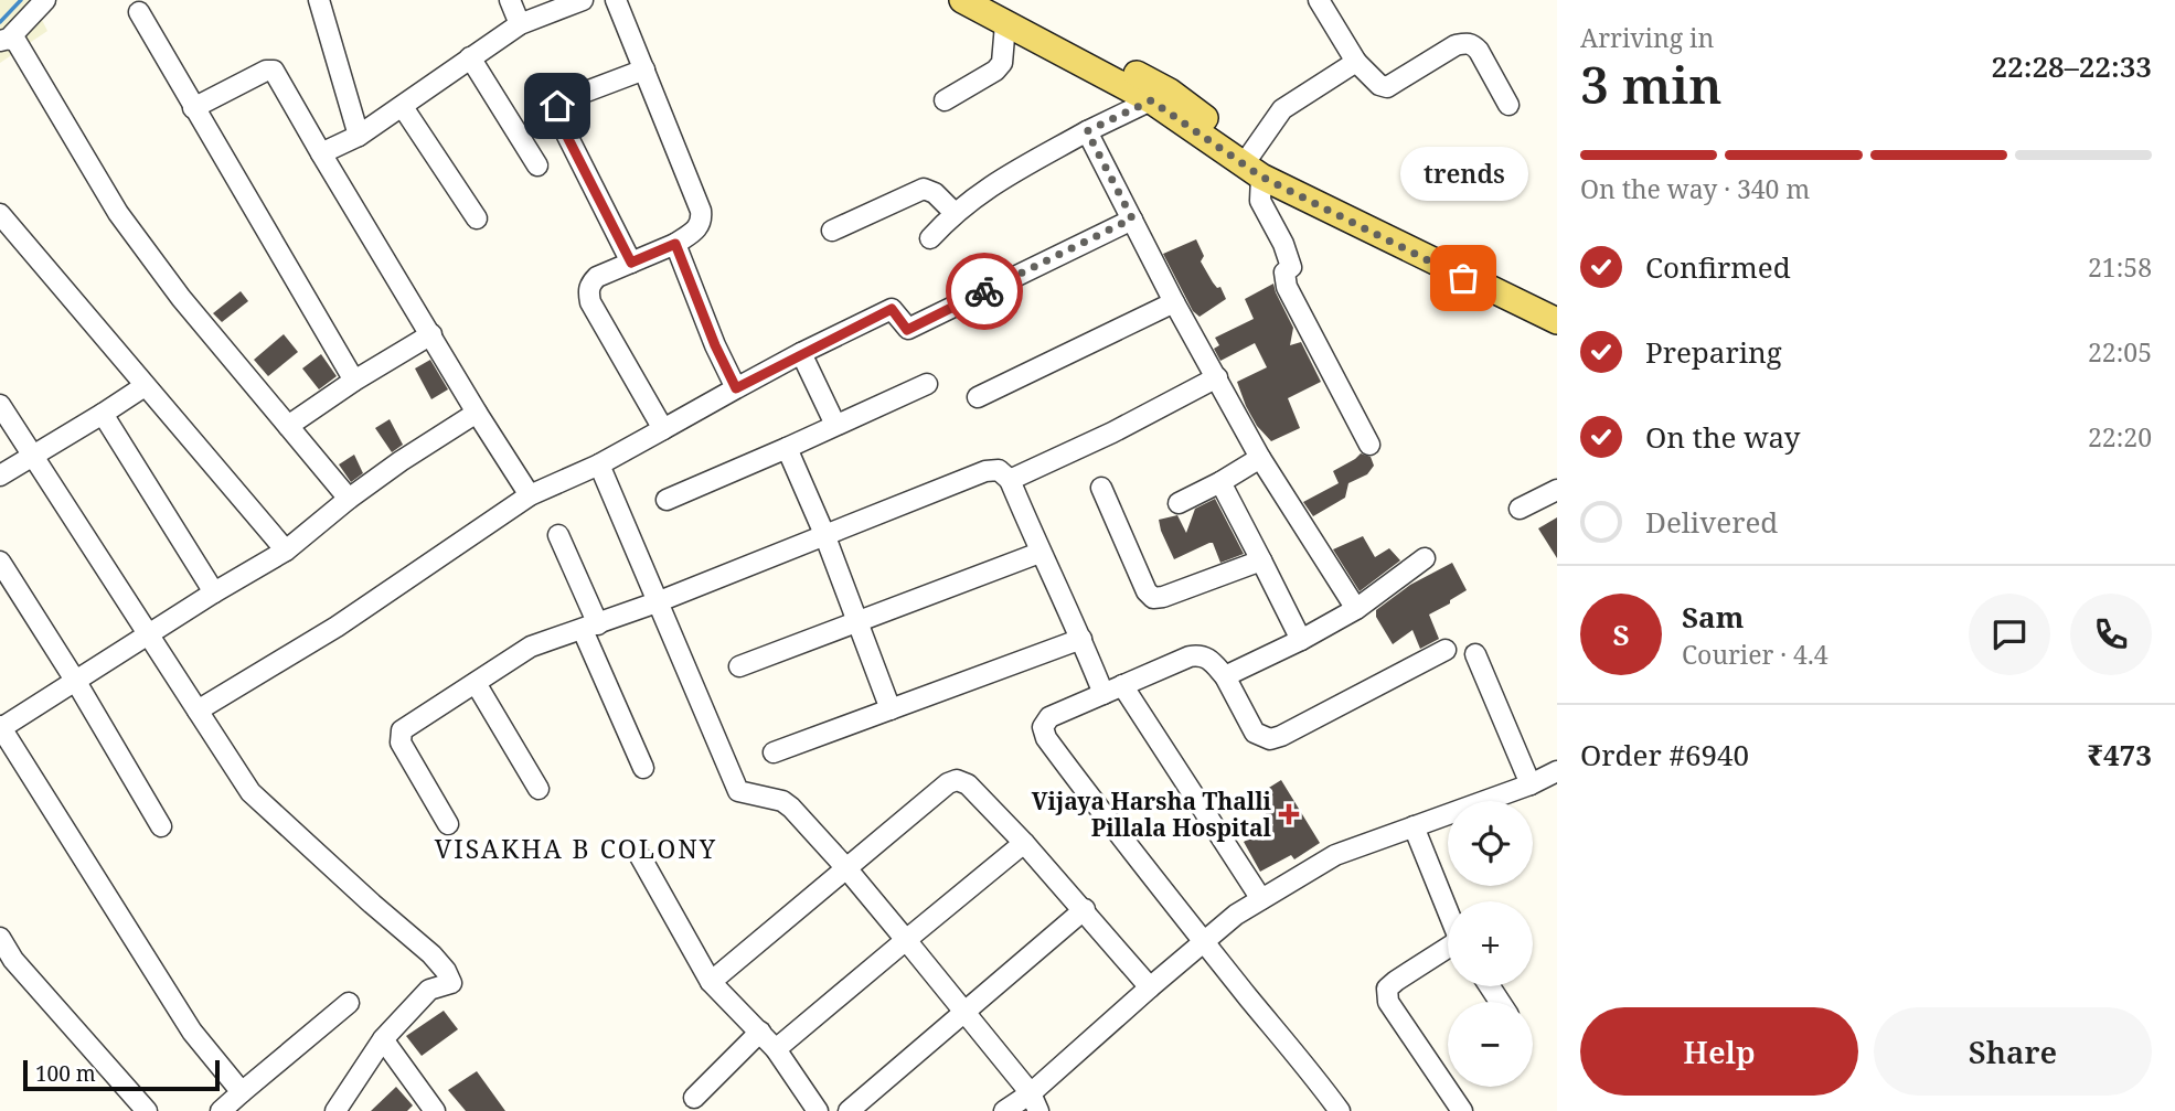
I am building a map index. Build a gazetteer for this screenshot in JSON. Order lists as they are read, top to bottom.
{
  "districts": ["VISAKHA B COLONY"],
  "places": {
    "other": ["trends"],
    "health": ["Vijaya Harsha Thalli Pillala Hospital"]
  },
  "scale_bar": "100 m",
  "page": {
    "heading": ["3 min", "Arriving in", "22:28–22:33"],
    "panel": [
      "Sam",
      "Courier · 4.4",
      "Order #6940",
      "₹473"
    ],
    "bar": "On the way · 340 m",
    "bubble": "trends",
    "list": [
      ["Confirmed", "21:58"],
      ["Preparing", "22:05"],
      ["On the way", "22:20"],
      "Delivered"
    ],
    "round": "S",
    "map_buttons": ["+", "−"],
    "buttons": ["Help", "Share"],
    "scale": "100 m"
  }
}
